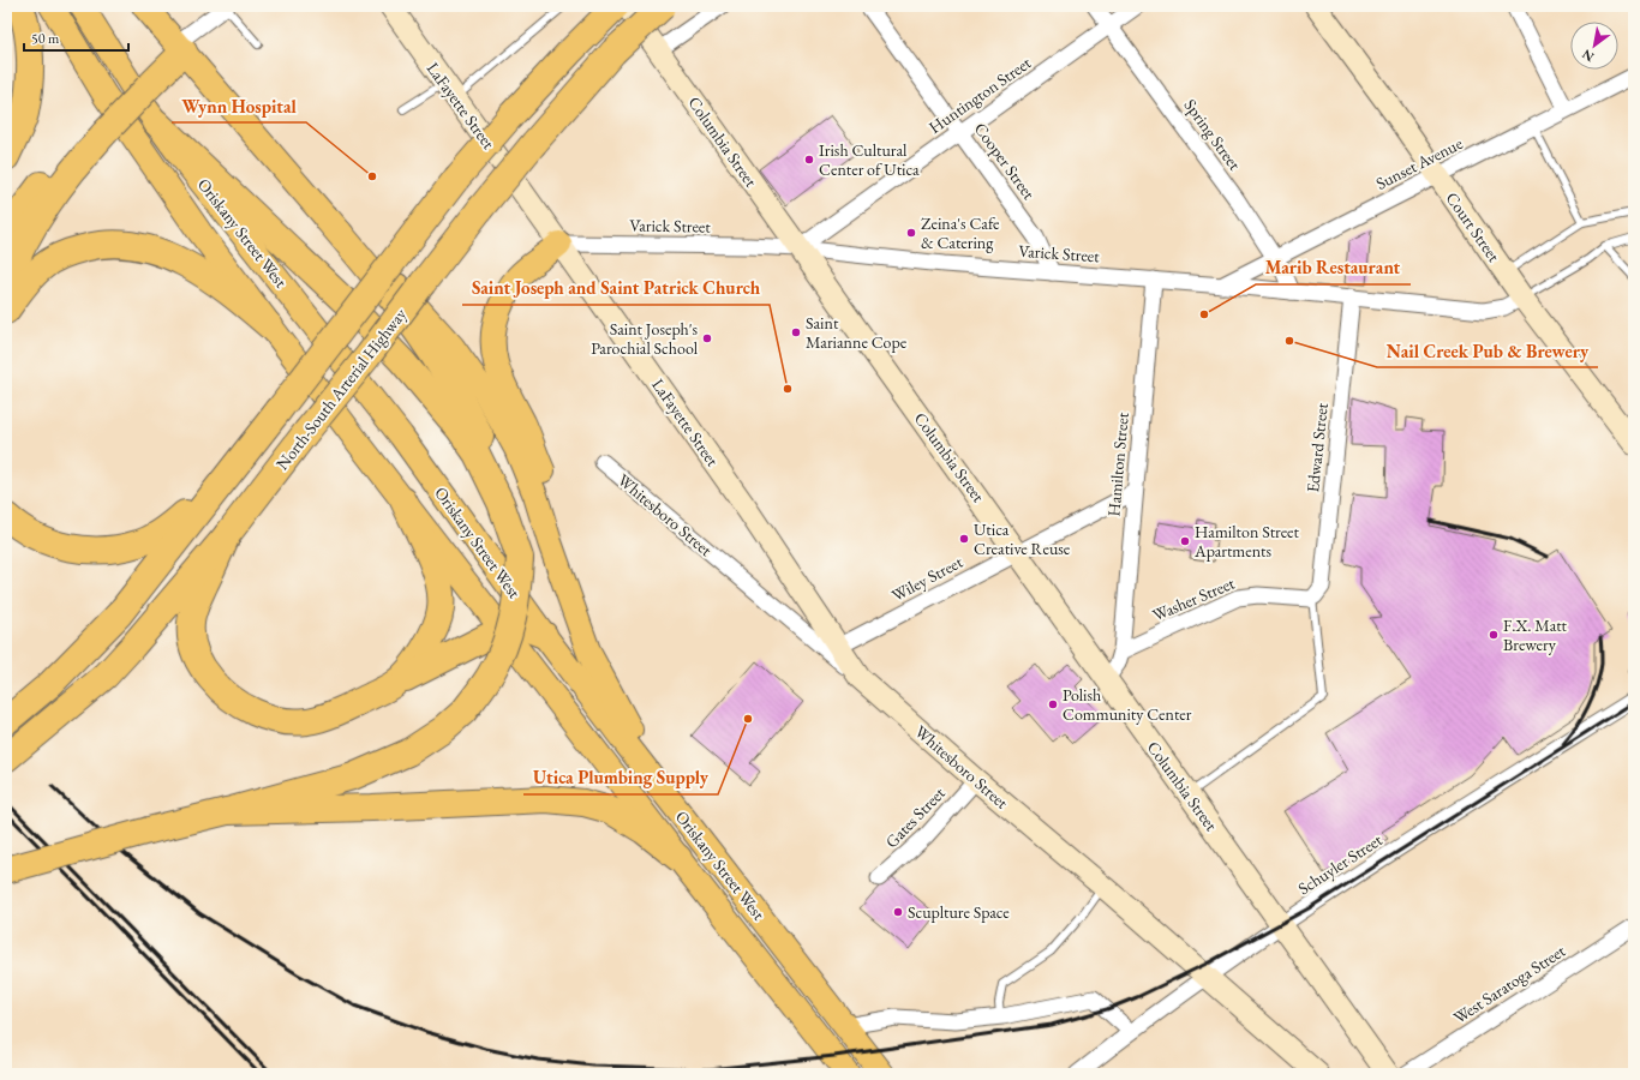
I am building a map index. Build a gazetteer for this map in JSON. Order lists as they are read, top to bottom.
{
  "streets": {
    "highway": ["North-South Arterial Highway"],
    "main road": ["Oriskany Street West"],
    "street": [
      "Huntington Street",
      "LaFayette Street",
      "Spring Street",
      "Columbia Street",
      "Cooper Street",
      "Sunset Avenue",
      "Varick Street",
      "Court Street",
      "Edward Street",
      "Hamilton Street",
      "Whitesboro Street",
      "Wiley Street",
      "Washer Street",
      "Gates Street",
      "Schuyler Street",
      "West Saratoga Street"
    ]
  },
  "crossings": [
    ["Huntington Street", "Spring Street"],
    ["Huntington Street", "Columbia Street"],
    ["Huntington Street", "Cooper Street"],
    ["Huntington Street", "Varick Street"],
    ["LaFayette Street", "Varick Street"],
    ["LaFayette Street", "Whitesboro Street"],
    ["LaFayette Street", "Wiley Street"],
    ["Spring Street", "Sunset Avenue"],
    ["Spring Street", "Varick Street"],
    ["Columbia Street", "Varick Street"],
    ["Columbia Street", "Hamilton Street"],
    ["Columbia Street", "Wiley Street"],
    ["Columbia Street", "Schuyler Street"],
    ["Cooper Street", "Varick Street"],
    ["Sunset Avenue", "Varick Street"],
    ["Sunset Avenue", "Court Street"],
    ["Varick Street", "Court Street"],
    ["Varick Street", "Edward Street"],
    ["Varick Street", "Hamilton Street"],
    ["Edward Street", "Washer Street"],
    ["Hamilton Street", "Wiley Street"],
    ["Hamilton Street", "Washer Street"],
    ["Whitesboro Street", "Gates Street"],
    ["Whitesboro Street", "Schuyler Street"]
  ],
  "places": [
    "Irish Cultural Center of Utica",
    "Wynn Hospital",
    "Zeina's Cafe & Catering",
    "Marib Restaurant",
    "Saint Marianne Cope",
    "Saint Joseph's Parochial School",
    "Nail Creek Pub & Brewery",
    "Saint Joseph and Saint Patrick Church",
    "Utica Creative Reuse",
    "Hamilton Street Apartments",
    "F.X. Matt Brewery",
    "Polish Community Center",
    "Utica Plumbing Supply",
    "Scuplture Space"
  ],
  "scale_bar": "50 m",
  "north": "bottom left"
}
